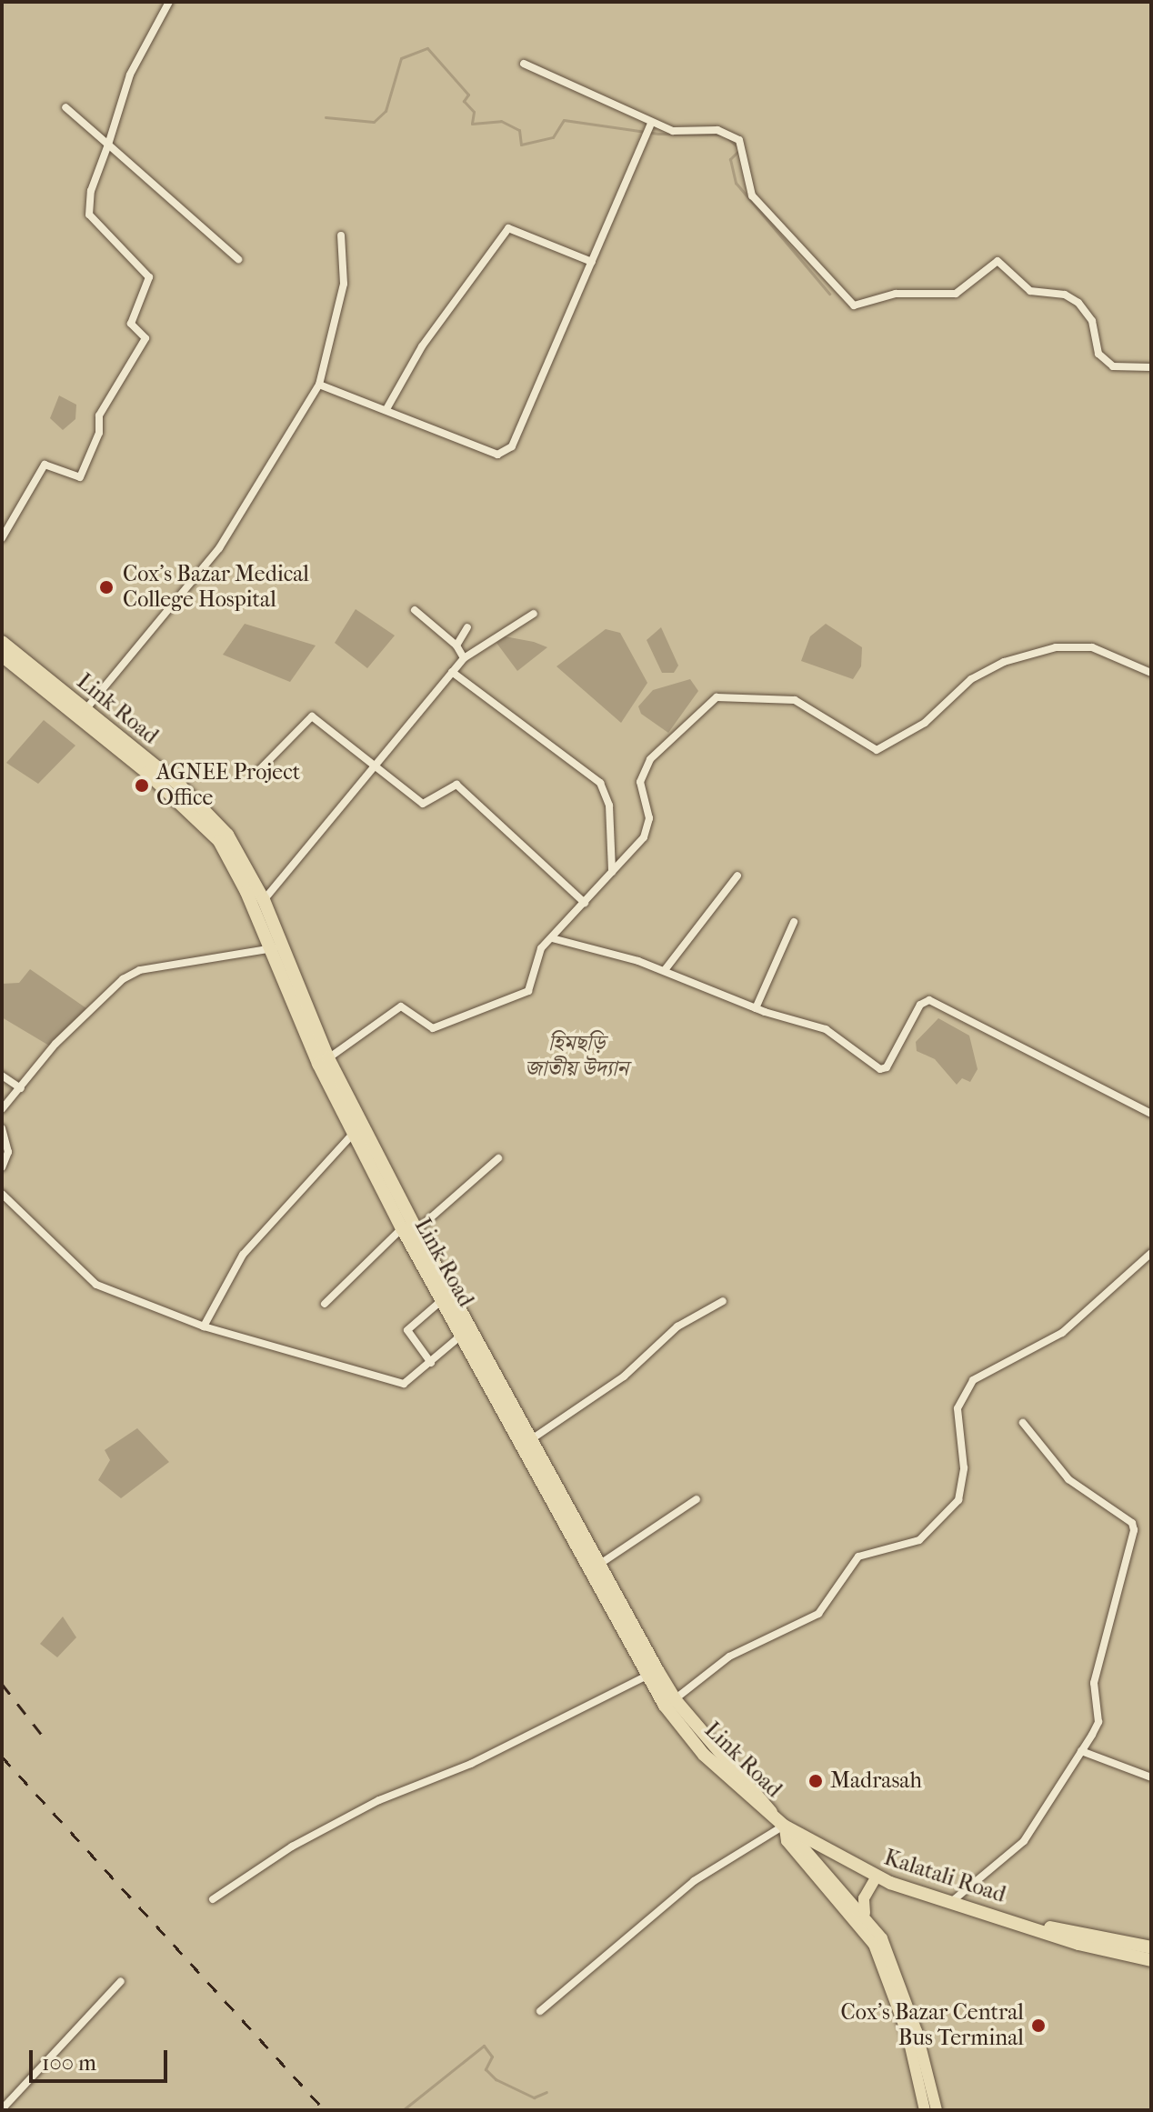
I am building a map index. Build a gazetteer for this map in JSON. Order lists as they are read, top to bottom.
{
  "streets": {
    "highway": ["Link Road", "Kalatali Road"]
  },
  "crossings": [
    ["Link Road", "Kalatali Road"]
  ],
  "parks": ["হিমছড়ি জাতীয় উদ্যান"],
  "places": [
    "Cox's Bazar Medical College Hospital",
    "AGNEE Project Office",
    "Madrasah",
    "Cox's Bazar Central Bus Terminal"
  ],
  "scale_bar": "100 m"
}
